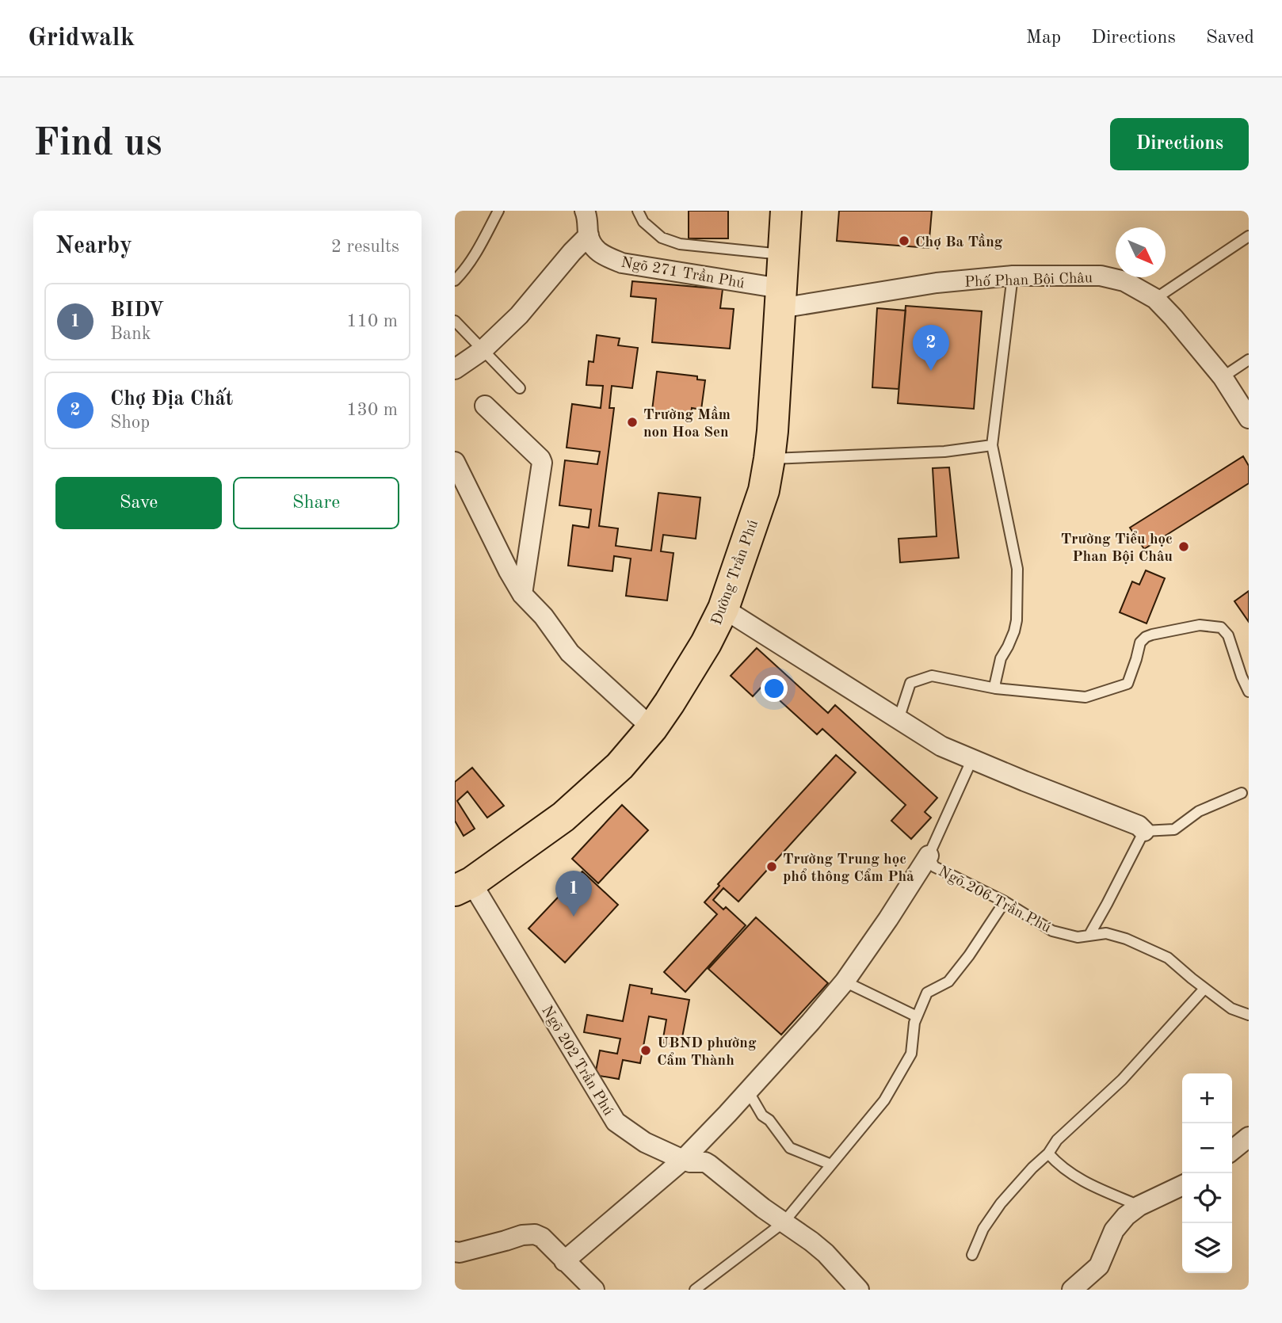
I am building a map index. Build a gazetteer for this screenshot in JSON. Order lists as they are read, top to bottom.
{
  "streets": {
    "main road": ["Đường Trần Phú"],
    "street": ["Ngõ 271 Trần Phú", "Phố Phan Bội Châu", "Ngõ 202 Trần Phú"],
    "lane": ["Ngõ 206 Trần Phú"]
  },
  "crossings": [
    ["Ngõ 271 Trần Phú", "Phố Phan Bội Châu"],
    ["Ngõ 271 Trần Phú", "Đường Trần Phú"],
    ["Phố Phan Bội Châu", "Đường Trần Phú"],
    ["Đường Trần Phú", "Ngõ 202 Trần Phú"]
  ],
  "places": [
    "Chợ Ba Tầng",
    "Trường Mầm non Hoa Sen",
    "Trường Tiểu học Phan Bội Châu",
    "Trường Trung học phổ thông Cẩm Phả",
    "UBND phường Cẩm Thành"
  ],
  "north": "bottom right",
  "page": {
    "header": "Gridwalk",
    "nav": ["Map", "Directions", "Saved"],
    "buttons": [
      "Directions",
      ["Save", "Share"]
    ],
    "title": "Find us",
    "heading": ["Nearby", "2 results"],
    "list": [
      {
        "mark": "1",
        "name": "BIDV",
        "note": "Bank",
        "value": "110 m"
      },
      {
        "mark": "2",
        "name": "Chợ Địa Chất",
        "note": "Shop",
        "value": "130 m"
      }
    ],
    "pins": ["2", "1"],
    "map_buttons": ["+", "−"]
  }
}
